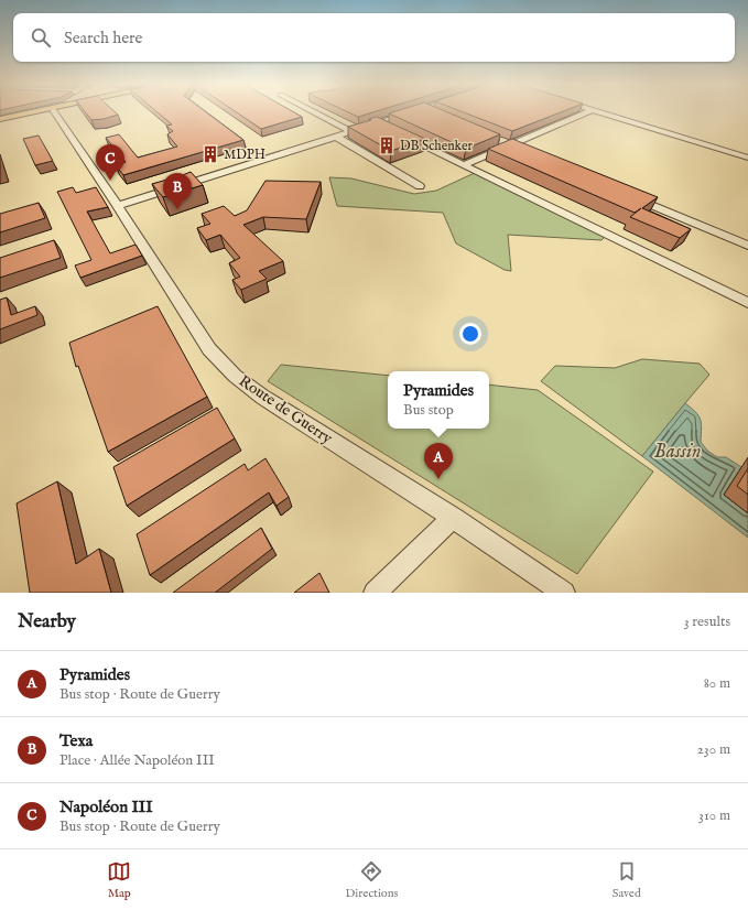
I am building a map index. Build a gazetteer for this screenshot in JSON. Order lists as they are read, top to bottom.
{
  "streets": {
    "street": ["Route de Guerry"]
  },
  "water": ["Bassin"],
  "places": {
    "building": ["DB Schenker", "MDPH"]
  },
  "page": {
    "search": "Search here",
    "pins": ["C", "B", "A"],
    "popup": ["Pyramides", "Bus stop"],
    "heading": ["Nearby", "3 results"],
    "list": [
      {
        "mark": "A",
        "name": "Pyramides",
        "note": "Bus stop · Route de Guerry",
        "value": "80 m"
      },
      {
        "mark": "B",
        "name": "Texa",
        "note": "Place · Allée Napoléon III",
        "value": "230 m"
      },
      {
        "mark": "C",
        "name": "Napoléon III",
        "note": "Bus stop · Route de Guerry",
        "value": "310 m"
      }
    ],
    "nav": ["Map", "Directions", "Saved"]
  }
}
